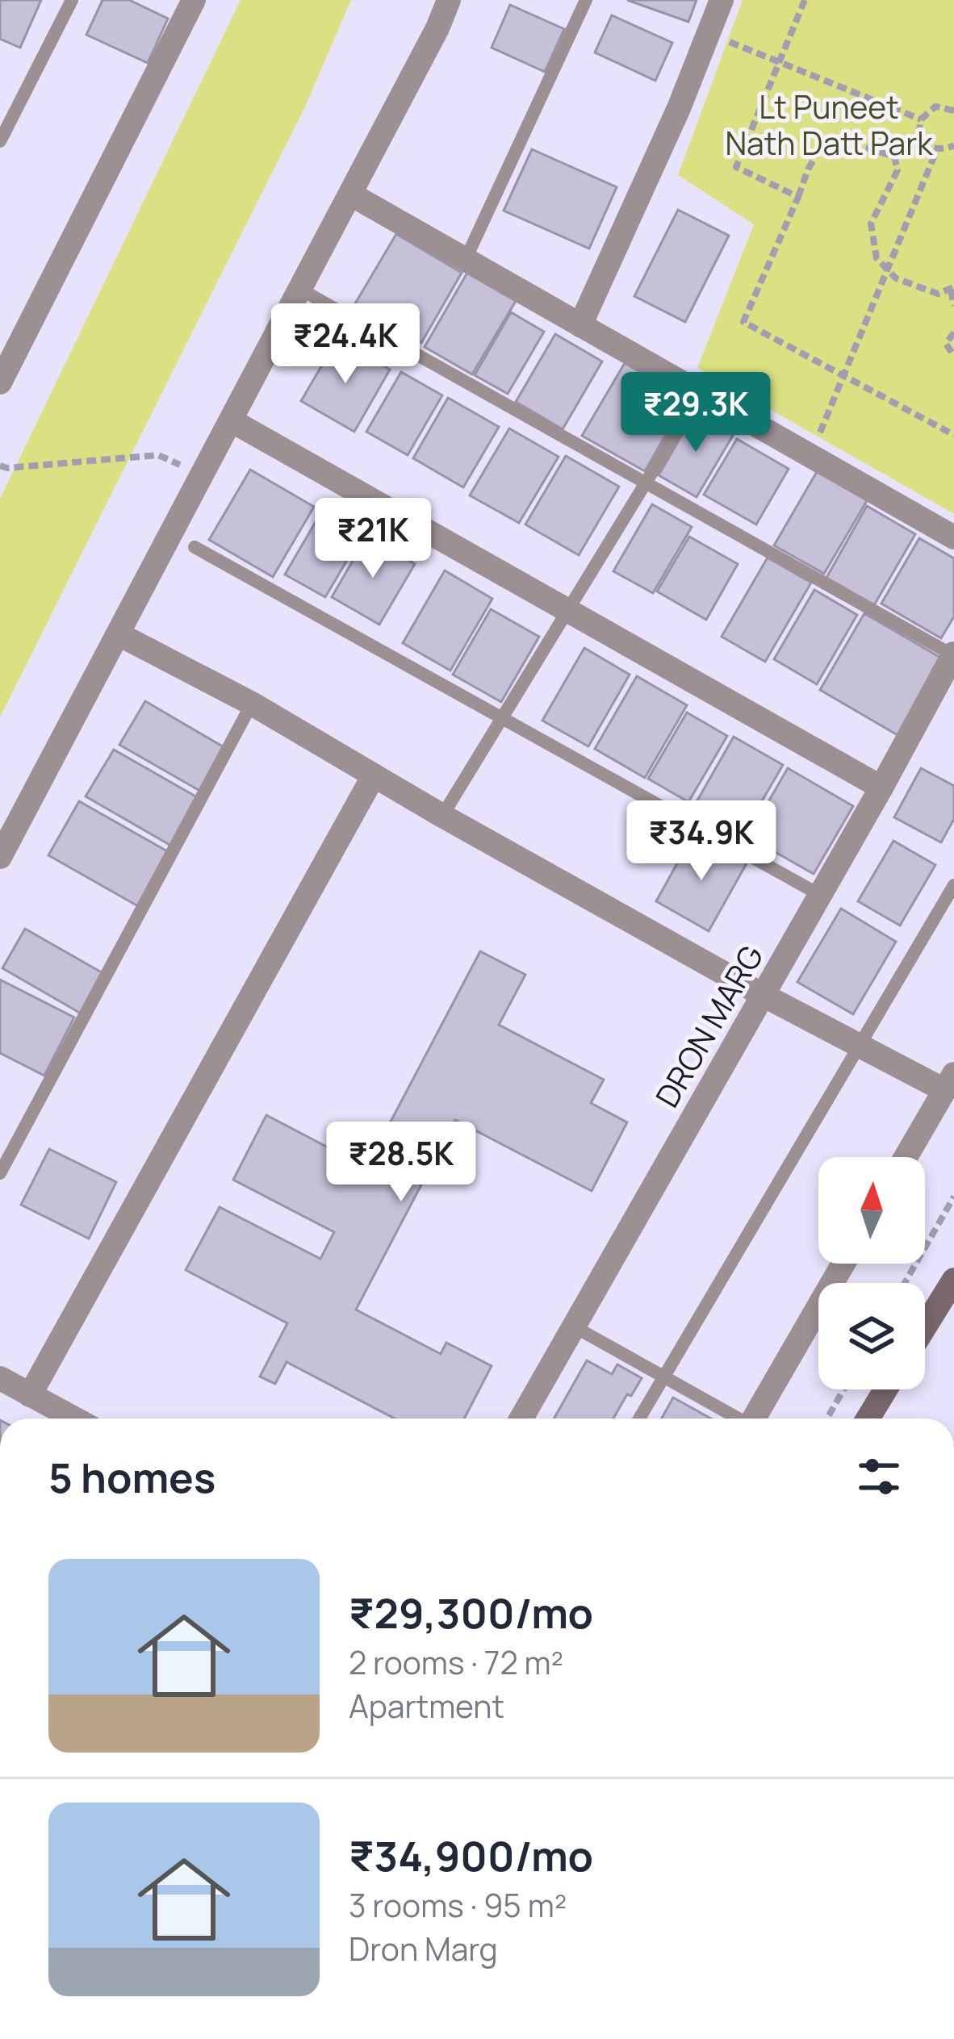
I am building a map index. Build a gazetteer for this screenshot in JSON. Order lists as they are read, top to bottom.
{
  "streets": {
    "street": ["DRON MARG"]
  },
  "parks": ["Lt Puneet Nath Datt Park"],
  "north": "top",
  "page": {
    "price": [
      "₹24.4K",
      "₹29.3K",
      "₹21K",
      "₹34.9K",
      "₹28.5K"
    ],
    "heading": "5 homes",
    "list": [
      {
        "name": "₹29,300/mo",
        "note": "2 rooms · 72 m² · Apartment"
      },
      {
        "name": "₹34,900/mo",
        "note": "3 rooms · 95 m² · Dron Marg"
      }
    ]
  }
}
